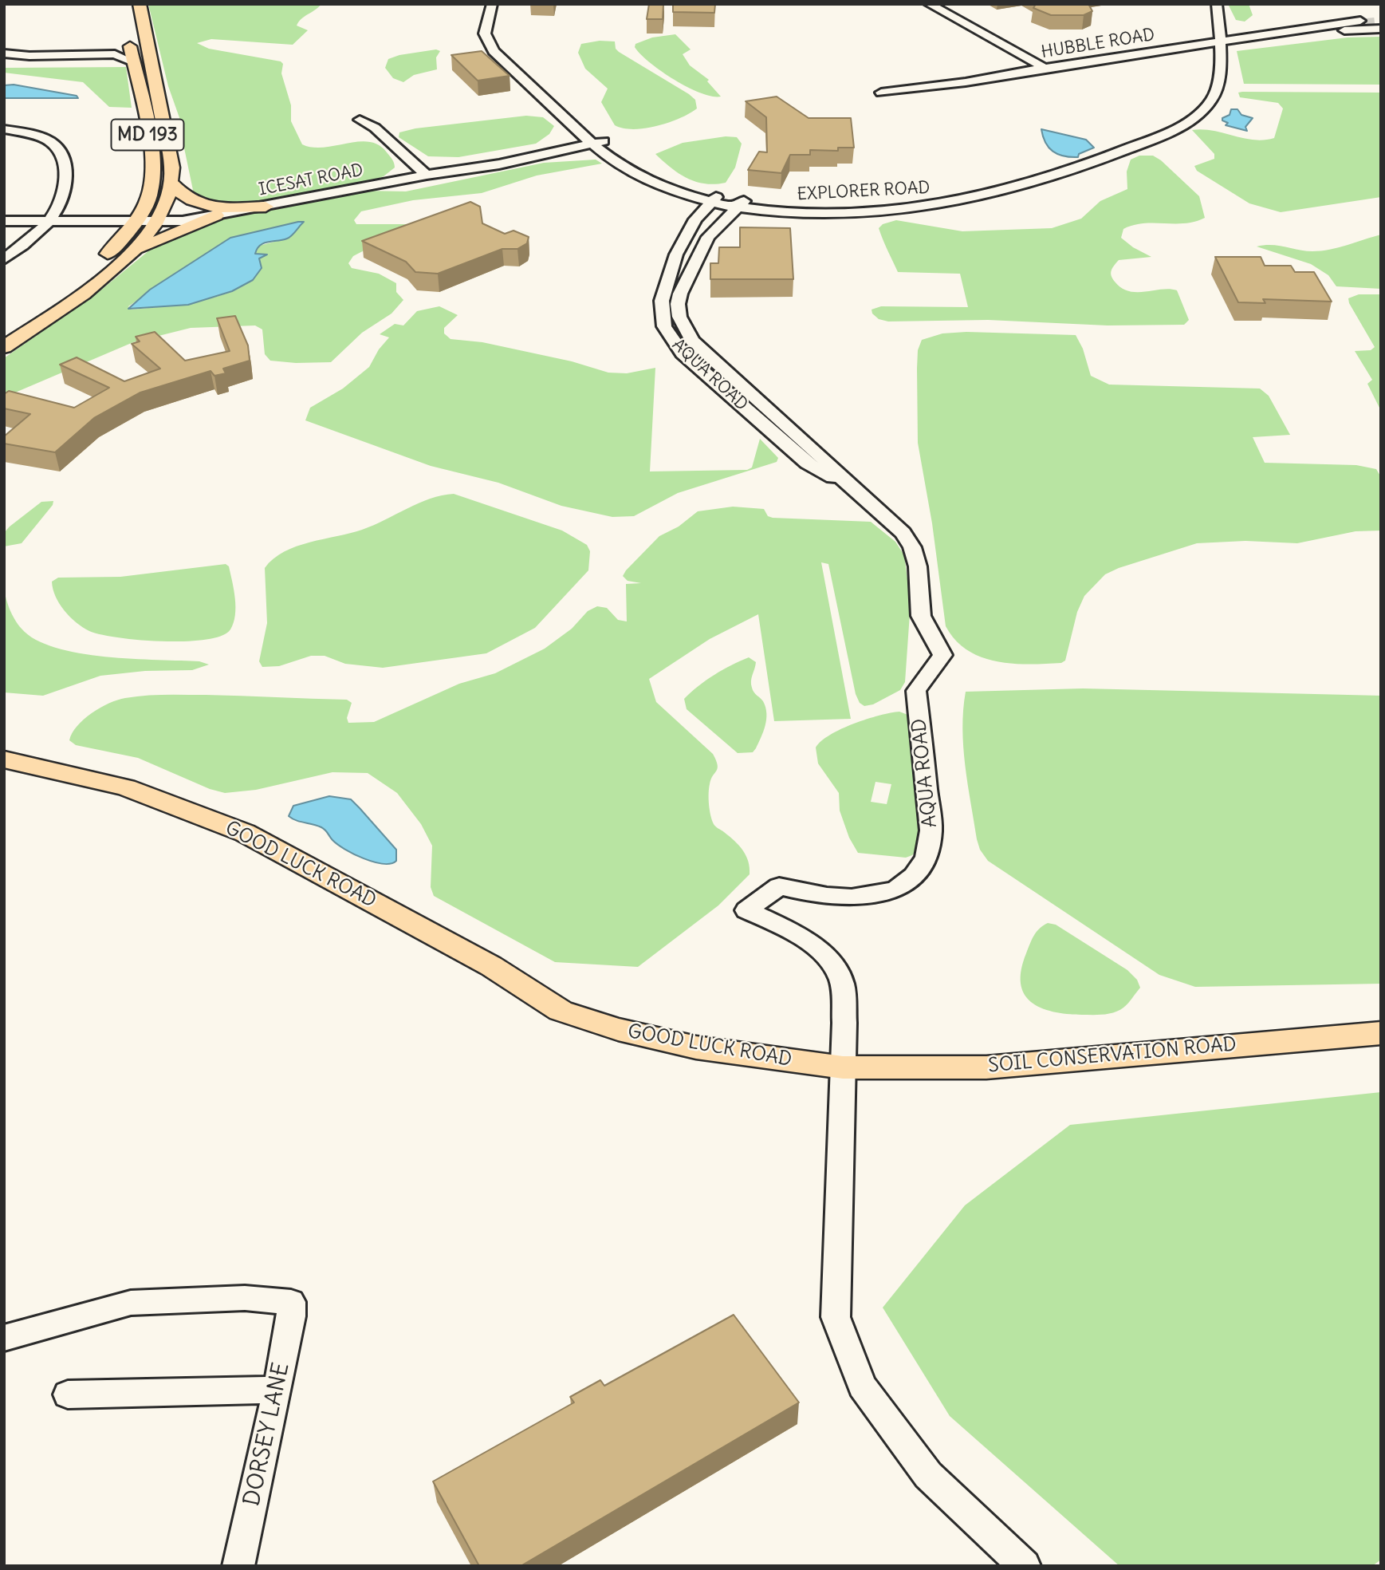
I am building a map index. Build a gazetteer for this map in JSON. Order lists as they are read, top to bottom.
{
  "streets": {
    "main road": ["MD 193", "GOOD LUCK ROAD", "SOIL CONSERVATION ROAD"],
    "street": [
      "HUBBLE ROAD",
      "ICESAT ROAD",
      "EXPLORER ROAD",
      "AQUA ROAD",
      "DORSEY LANE"
    ]
  },
  "crossings": [
    ["HUBBLE ROAD", "EXPLORER ROAD"],
    ["MD 193", "ICESAT ROAD"],
    ["ICESAT ROAD", "EXPLORER ROAD"],
    ["EXPLORER ROAD", "AQUA ROAD"],
    ["AQUA ROAD", "GOOD LUCK ROAD"],
    ["AQUA ROAD", "SOIL CONSERVATION ROAD"],
    ["GOOD LUCK ROAD", "SOIL CONSERVATION ROAD"]
  ]
}
